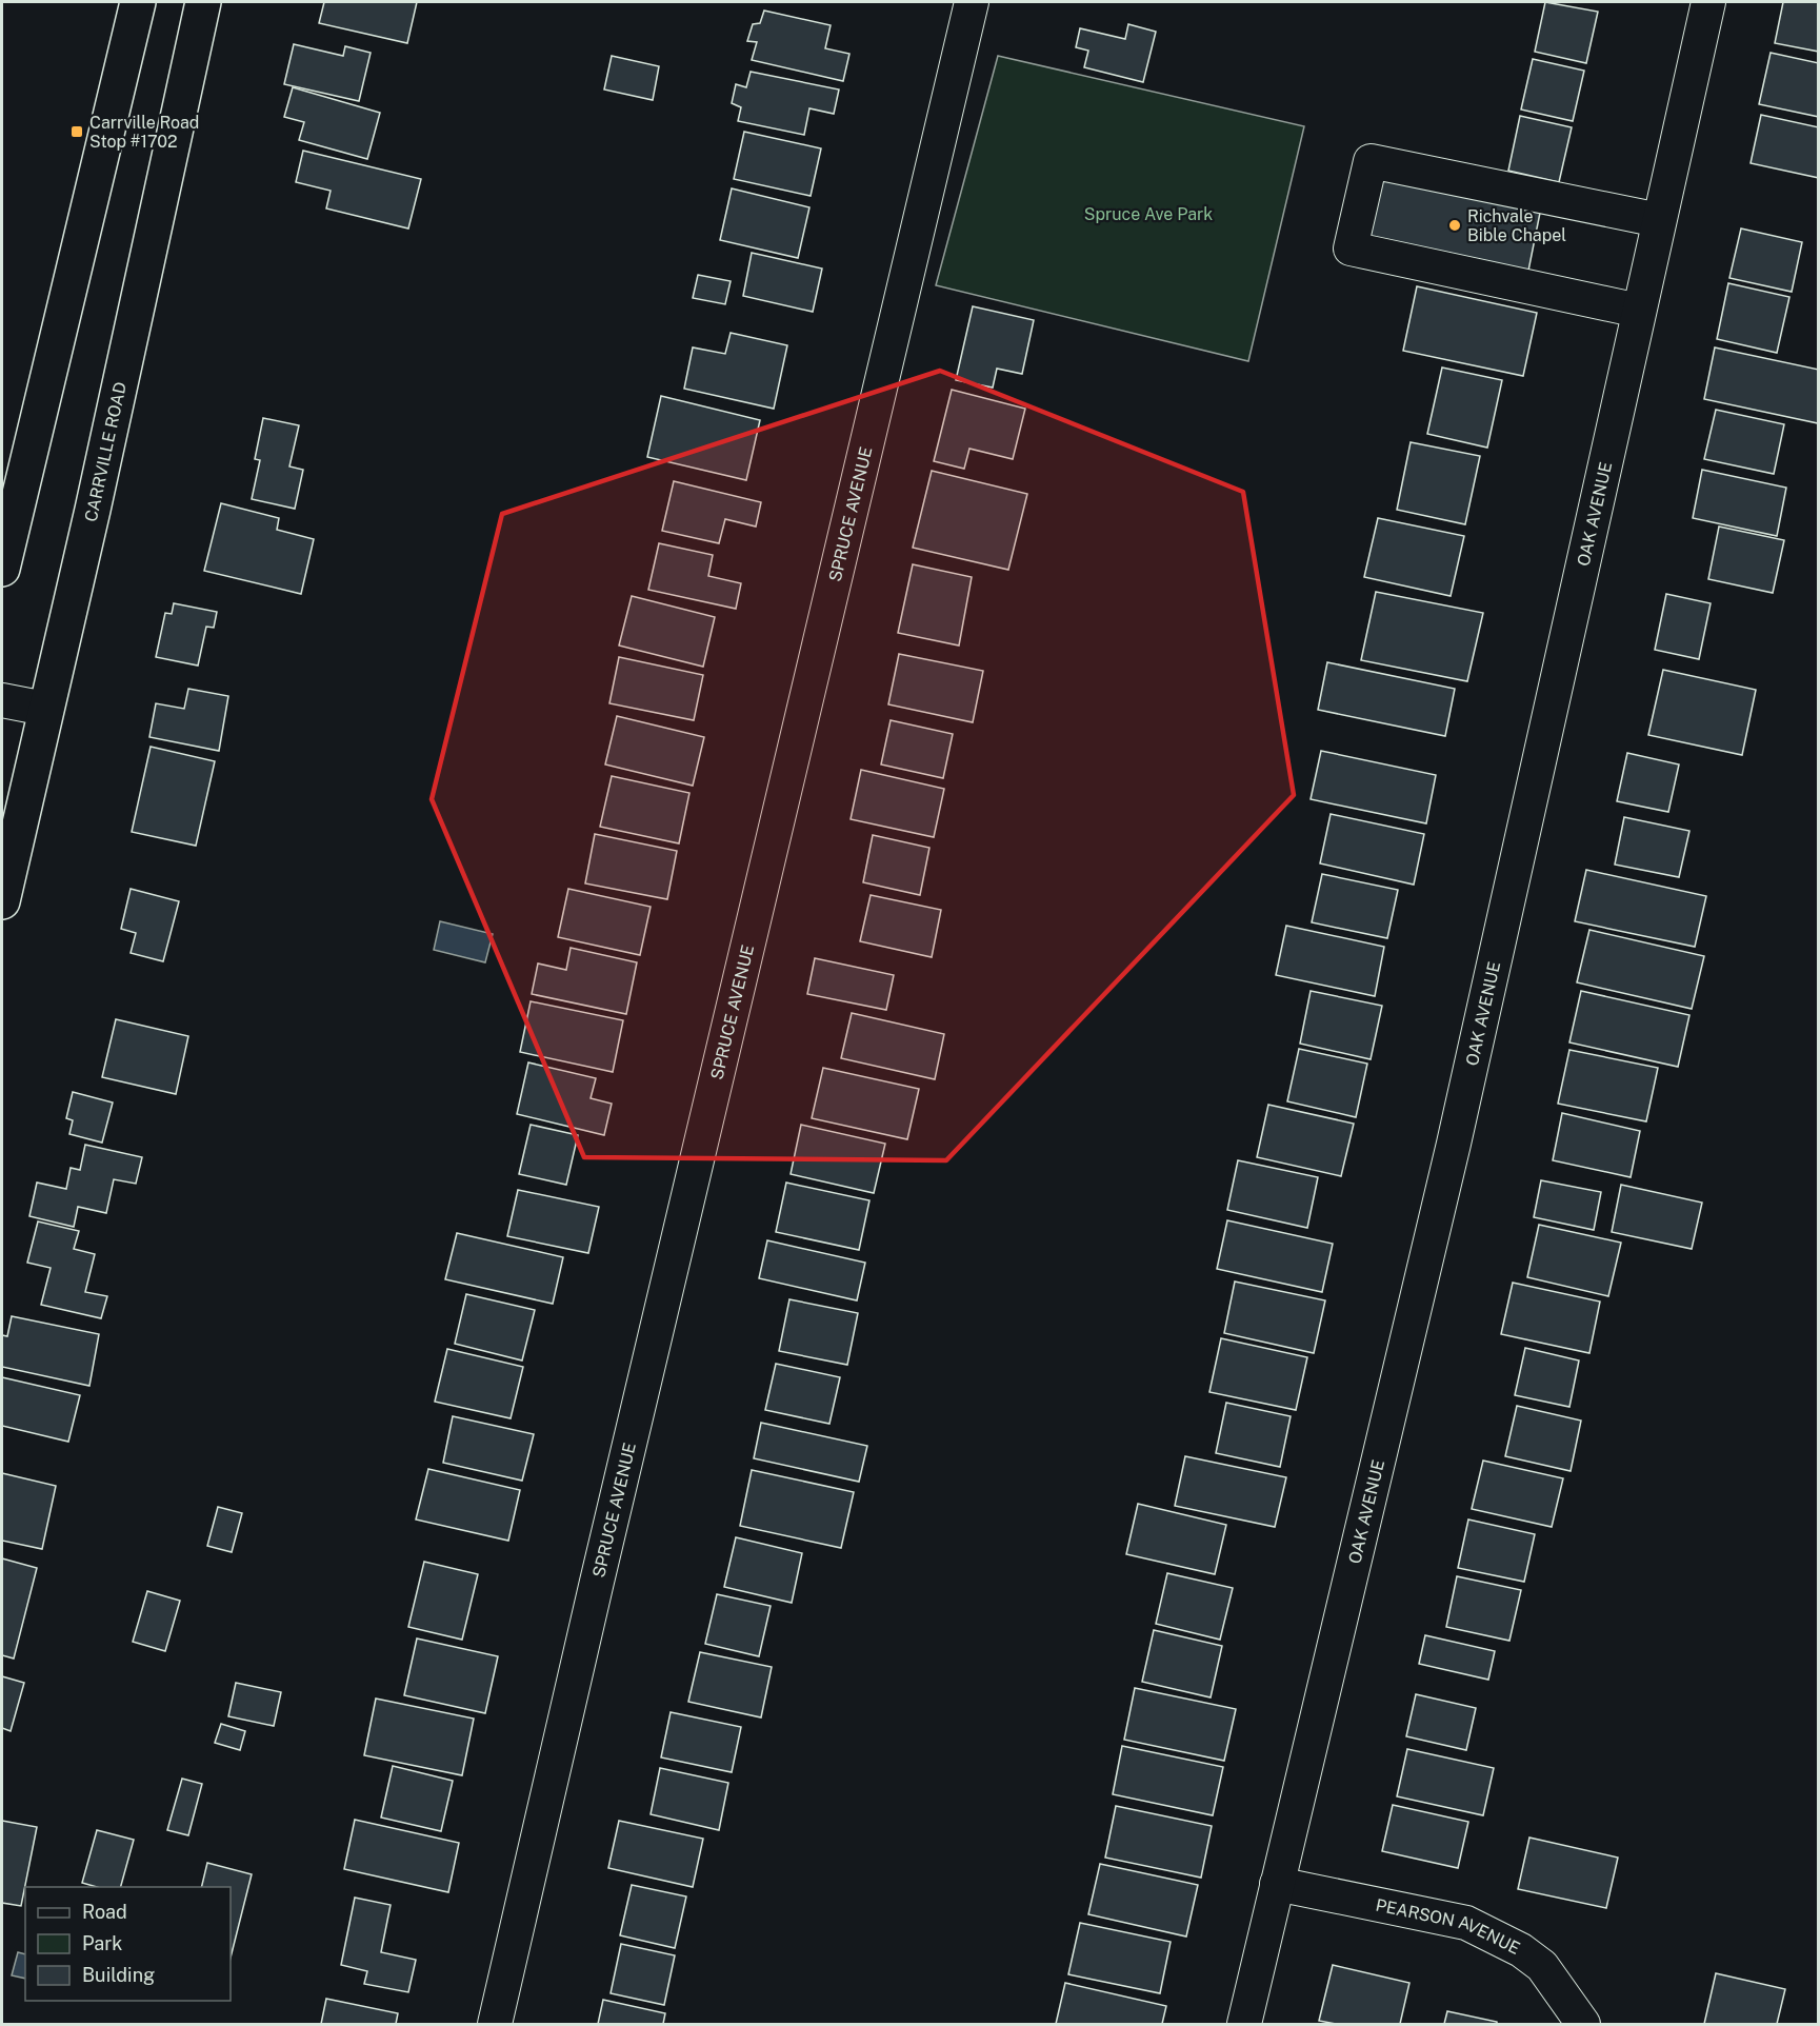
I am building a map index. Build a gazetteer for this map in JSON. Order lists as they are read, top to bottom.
{
  "streets": {
    "main road": ["CARRVILLE ROAD"],
    "street": ["SPRUCE AVENUE", "OAK AVENUE", "PEARSON AVENUE"]
  },
  "crossings": [
    ["OAK AVENUE", "PEARSON AVENUE"]
  ],
  "parks": ["Spruce Ave Park"],
  "places": {
    "transit": ["Carrville Road Stop #1702"],
    "other": ["Richvale Bible Chapel"]
  },
  "legend": ["Road", "Park", "Building"]
}
